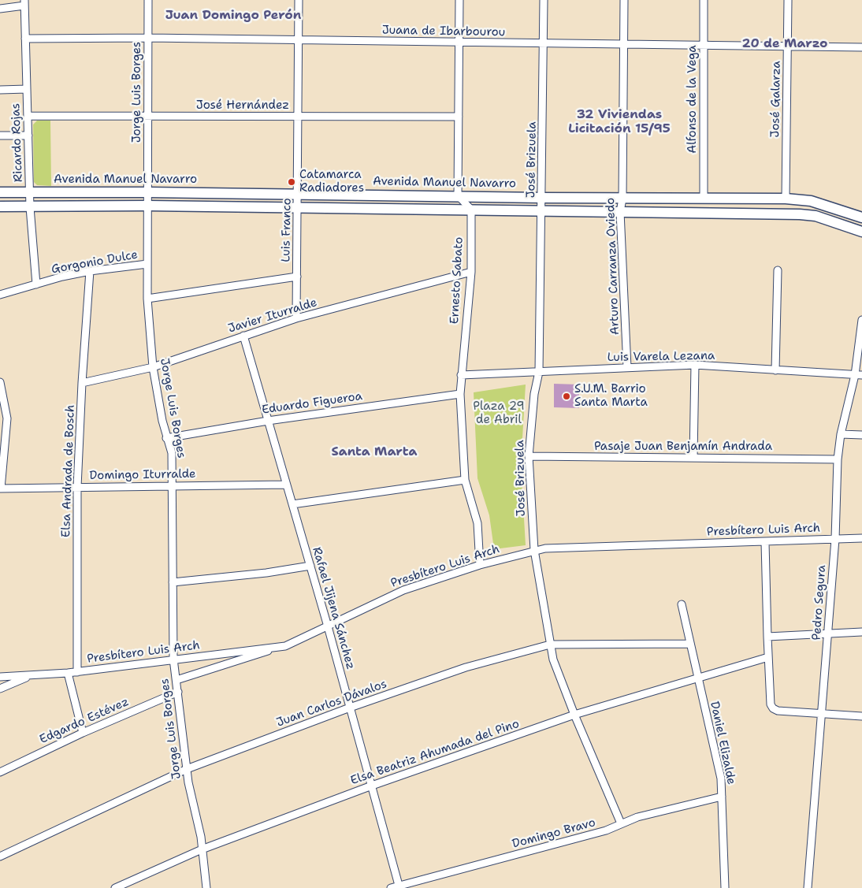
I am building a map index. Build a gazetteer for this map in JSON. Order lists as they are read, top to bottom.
{
  "streets": {
    "main road": ["Avenida Manuel Navarro"],
    "street": [
      "Juana de Ibarbourou",
      "Jorge Luis Borges",
      "Alfonso de la Vega",
      "José Galarza",
      "José Hernández",
      "Ricardo Rojas",
      "José Brizuela",
      "Luis Franco",
      "Gorgonio Dulce",
      "Arturo Carranza Oviedo",
      "Ernesto Sabato",
      "Javier Iturralde",
      "Luis Varela Lezana",
      "Eduardo Figueroa",
      "Pasaje Juan Benjamín Andrada",
      "Elsa Andrada de Bosch",
      "Domingo Iturralde",
      "Presbítero Luis Arch",
      "Pedro Segura",
      "Rafael Jijena Sánchez",
      "Juan Carlos Dávalos",
      "Edgardo Estévez",
      "Daniel Elizalde",
      "Elsa Beatriz Ahumada del Pino",
      "Domingo Bravo"
    ]
  },
  "crossings": [
    ["Juana de Ibarbourou", "Jorge Luis Borges"],
    ["Juana de Ibarbourou", "Alfonso de la Vega"],
    ["Juana de Ibarbourou", "José Galarza"],
    ["Juana de Ibarbourou", "Ricardo Rojas"],
    ["Juana de Ibarbourou", "José Brizuela"],
    ["Juana de Ibarbourou", "Luis Franco"],
    ["Juana de Ibarbourou", "Arturo Carranza Oviedo"],
    ["Jorge Luis Borges", "José Hernández"],
    ["Jorge Luis Borges", "Avenida Manuel Navarro"],
    ["Jorge Luis Borges", "Gorgonio Dulce"],
    ["Jorge Luis Borges", "Javier Iturralde"],
    ["Jorge Luis Borges", "Eduardo Figueroa"],
    ["Jorge Luis Borges", "Domingo Iturralde"],
    ["Jorge Luis Borges", "Presbítero Luis Arch"],
    ["Jorge Luis Borges", "Juan Carlos Dávalos"],
    ["Jorge Luis Borges", "Edgardo Estévez"],
    ["Jorge Luis Borges", "Elsa Beatriz Ahumada del Pino"],
    ["Alfonso de la Vega", "Avenida Manuel Navarro"],
    ["José Galarza", "Avenida Manuel Navarro"],
    ["José Hernández", "Ricardo Rojas"],
    ["José Hernández", "Luis Franco"],
    ["Ricardo Rojas", "Avenida Manuel Navarro"],
    ["Ricardo Rojas", "Gorgonio Dulce"],
    ["José Brizuela", "Avenida Manuel Navarro"],
    ["José Brizuela", "Luis Varela Lezana"],
    ["José Brizuela", "Pasaje Juan Benjamín Andrada"],
    ["José Brizuela", "Presbítero Luis Arch"],
    ["José Brizuela", "Juan Carlos Dávalos"],
    ["José Brizuela", "Elsa Beatriz Ahumada del Pino"],
    ["José Brizuela", "Domingo Bravo"],
    ["Avenida Manuel Navarro", "Luis Franco"],
    ["Avenida Manuel Navarro", "Arturo Carranza Oviedo"],
    ["Luis Franco", "Javier Iturralde"],
    ["Gorgonio Dulce", "Elsa Andrada de Bosch"],
    ["Arturo Carranza Oviedo", "Luis Varela Lezana"],
    ["Ernesto Sabato", "Javier Iturralde"],
    ["Ernesto Sabato", "Luis Varela Lezana"],
    ["Ernesto Sabato", "Eduardo Figueroa"],
    ["Ernesto Sabato", "Presbítero Luis Arch"],
    ["Javier Iturralde", "Elsa Andrada de Bosch"],
    ["Javier Iturralde", "Rafael Jijena Sánchez"],
    ["Luis Varela Lezana", "Pedro Segura"],
    ["Eduardo Figueroa", "Rafael Jijena Sánchez"],
    ["Pasaje Juan Benjamín Andrada", "Pedro Segura"],
    ["Elsa Andrada de Bosch", "Domingo Iturralde"],
    ["Elsa Andrada de Bosch", "Presbítero Luis Arch"],
    ["Domingo Iturralde", "Rafael Jijena Sánchez"],
    ["Presbítero Luis Arch", "Pedro Segura"],
    ["Presbítero Luis Arch", "Rafael Jijena Sánchez"],
    ["Rafael Jijena Sánchez", "Juan Carlos Dávalos"],
    ["Rafael Jijena Sánchez", "Elsa Beatriz Ahumada del Pino"],
    ["Rafael Jijena Sánchez", "Domingo Bravo"],
    ["Juan Carlos Dávalos", "Daniel Elizalde"],
    ["Daniel Elizalde", "Elsa Beatriz Ahumada del Pino"],
    ["Daniel Elizalde", "Domingo Bravo"]
  ],
  "districts": [
    "Juan Domingo Perón",
    "20 de Marzo",
    "32 Viviendas Licitación 15/95",
    "Santa Marta"
  ],
  "parks": ["Plaza 29 de Abril"],
  "places": ["Catamarca Radiadores", "S.U.M. Barrio Santa Marta"]
}
